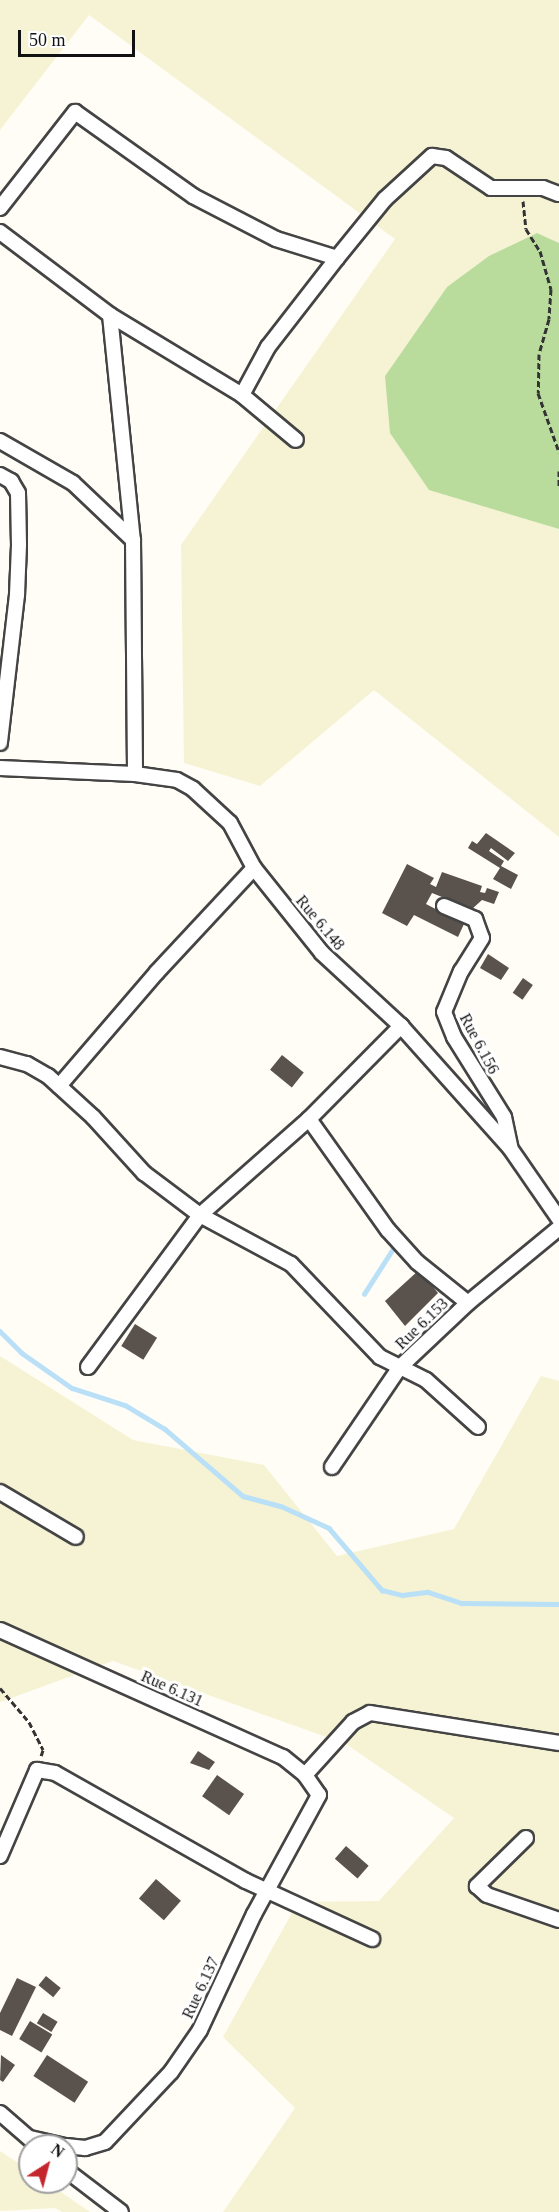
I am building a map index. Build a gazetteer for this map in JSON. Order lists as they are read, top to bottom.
{
  "streets": {
    "street": [
      "Rue 6.148",
      "Rue 6.156",
      "Rue 6.153",
      "Rue 6.131",
      "Rue 6.137"
    ]
  },
  "crossings": [
    ["Rue 6.148", "Rue 6.156"],
    ["Rue 6.131", "Rue 6.137"]
  ],
  "scale_bar": "50 m",
  "north": "top right"
}
